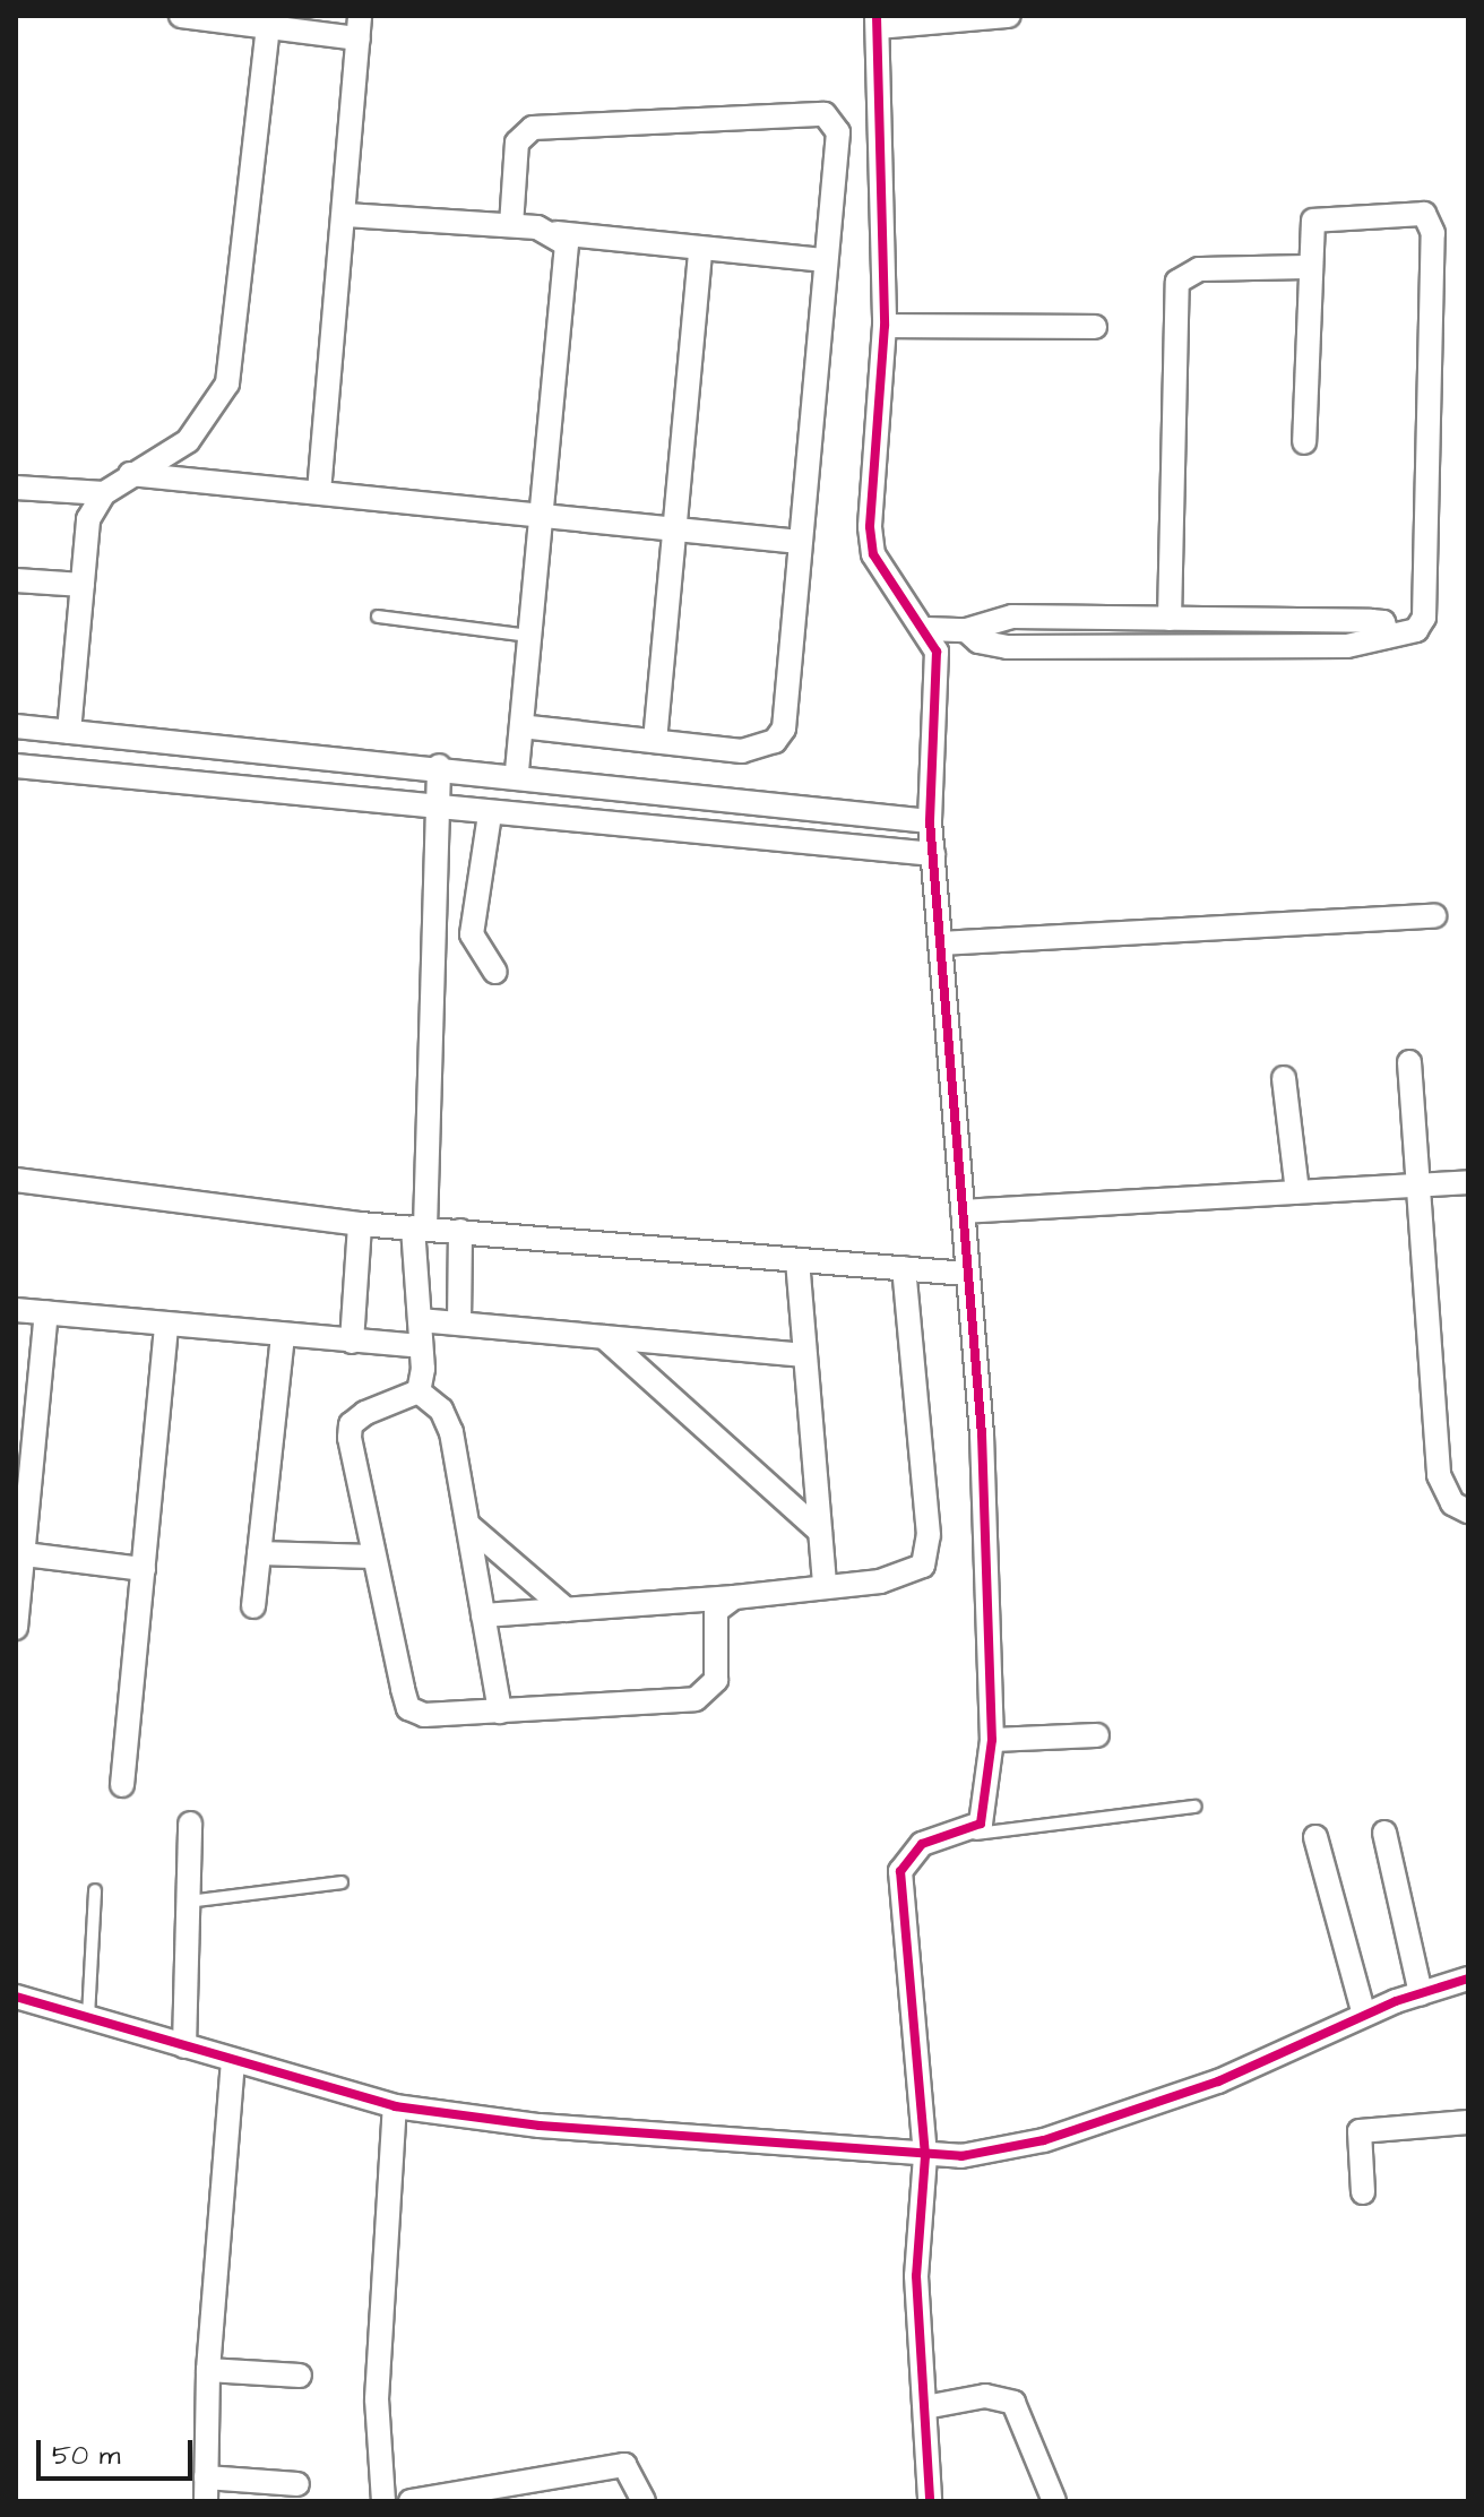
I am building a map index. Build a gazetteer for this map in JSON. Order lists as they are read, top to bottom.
{
  "scale_bar": "50 m"
}
